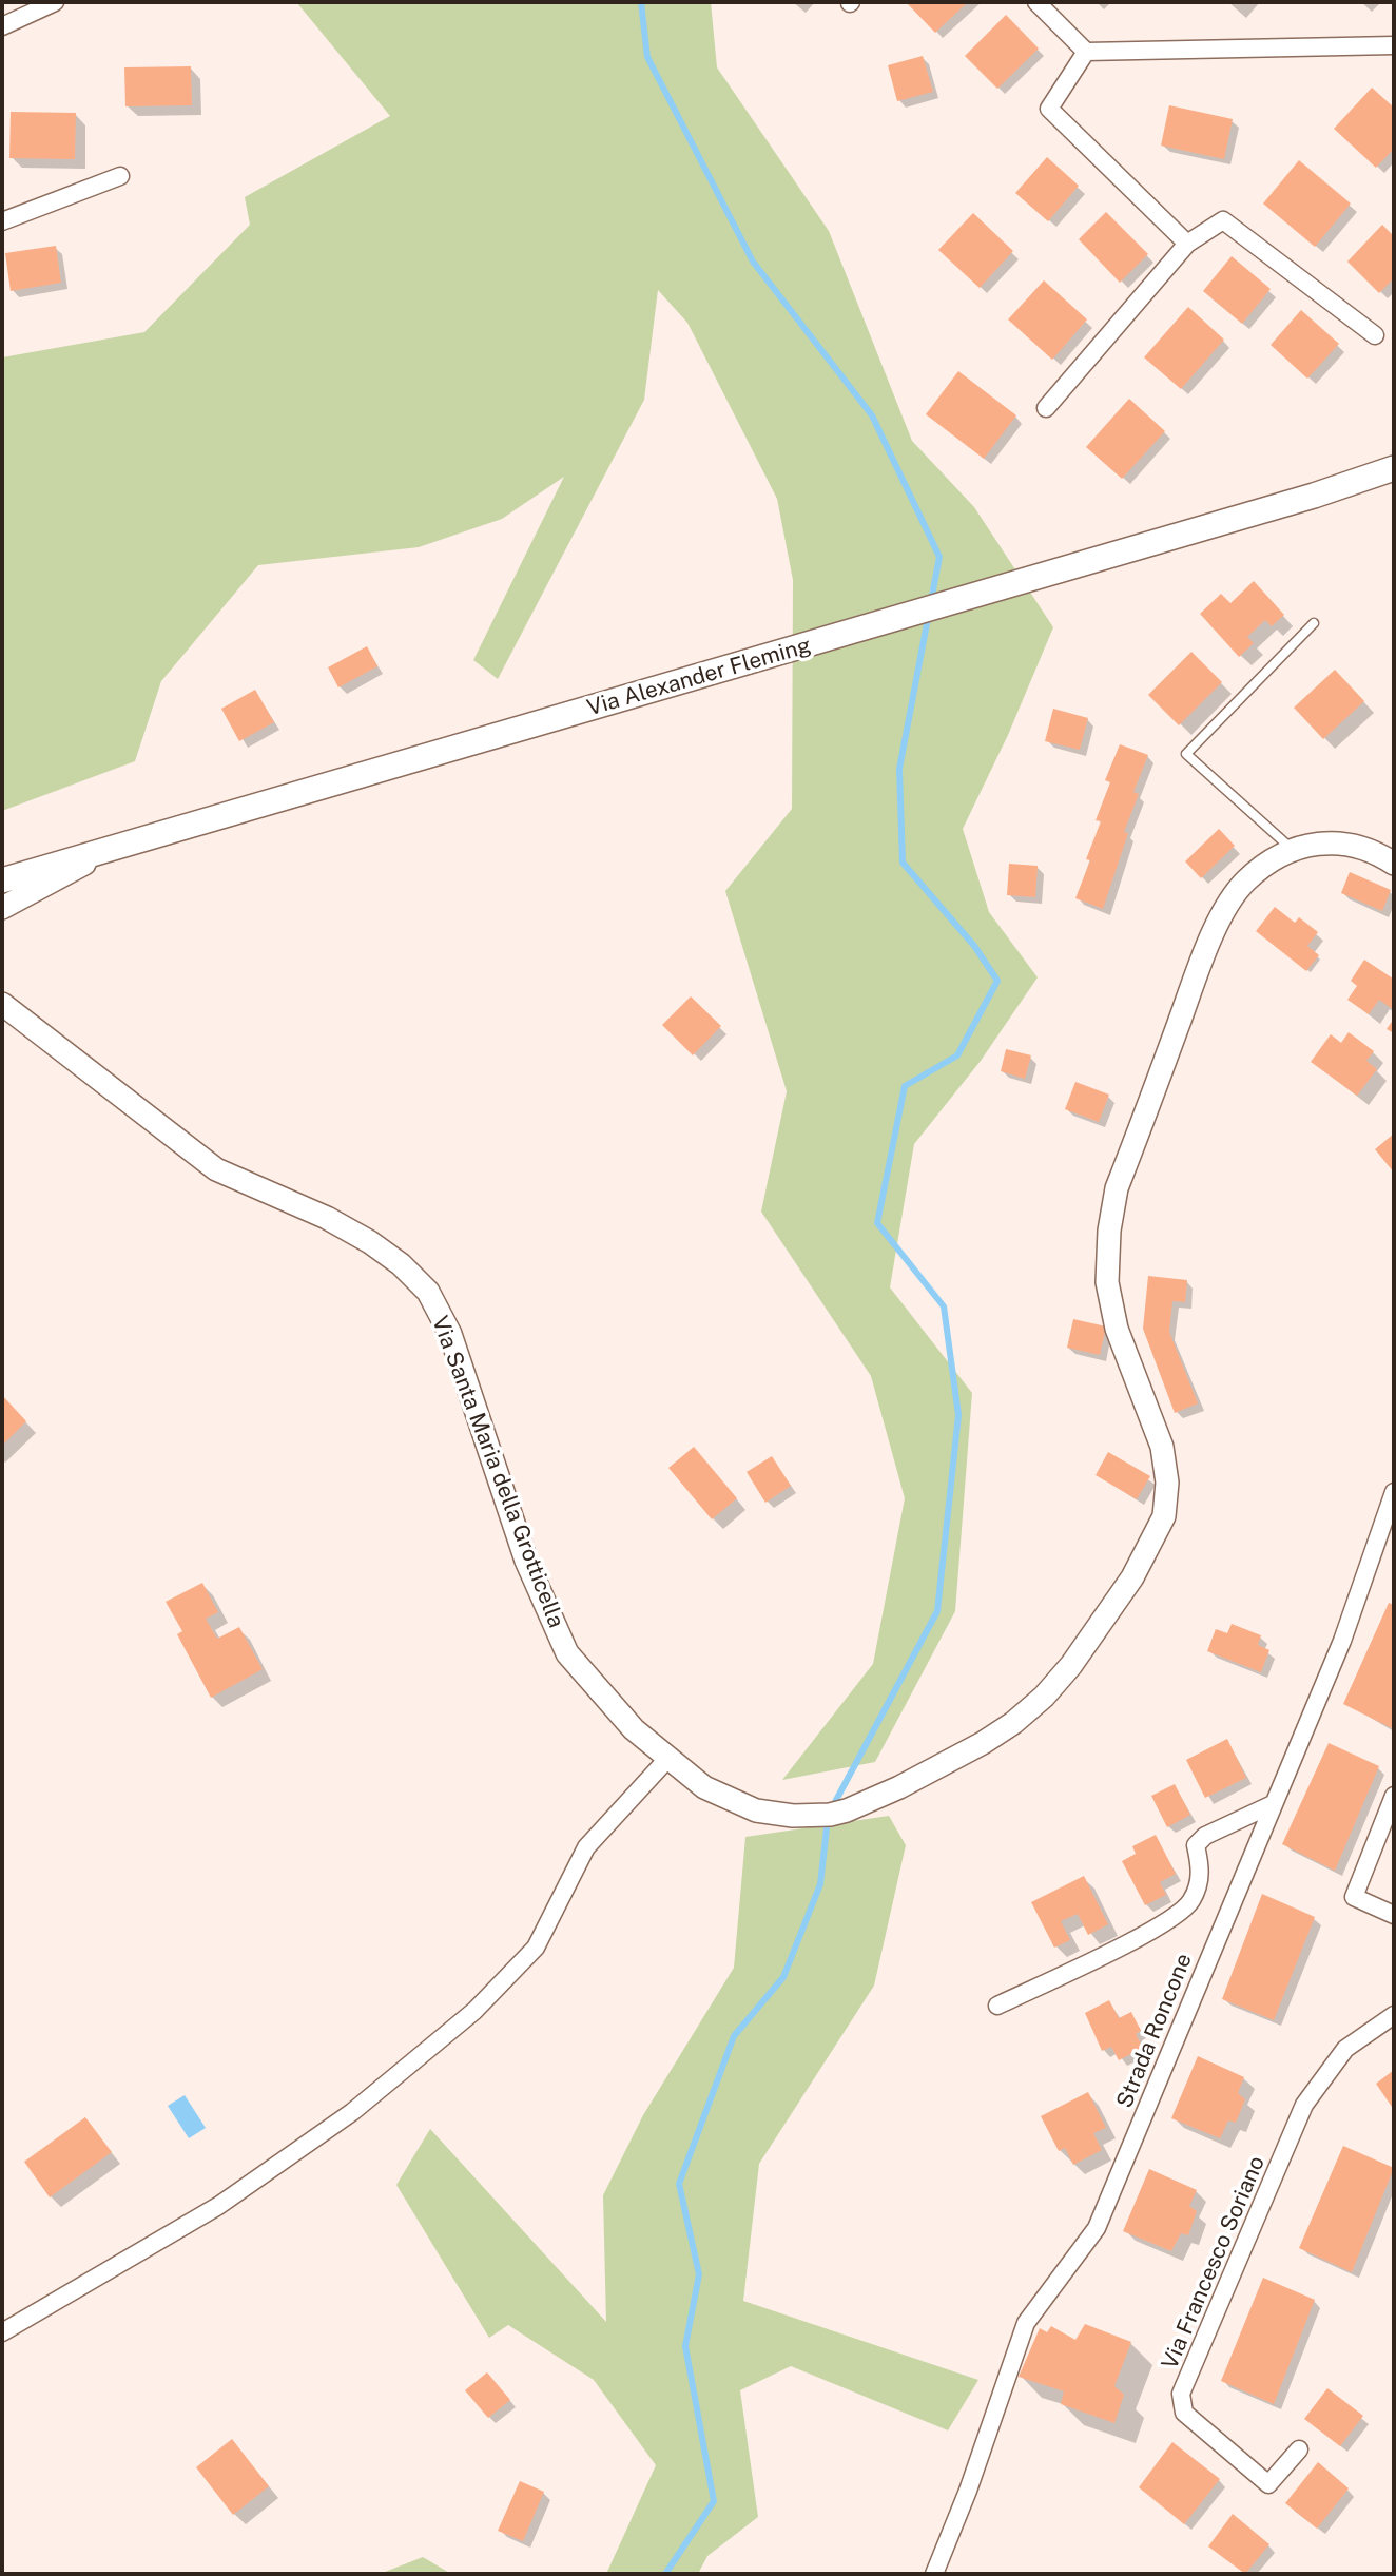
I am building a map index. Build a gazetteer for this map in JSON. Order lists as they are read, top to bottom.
{
  "streets": {
    "main road": ["Via Alexander Fleming"],
    "street": ["Via Santa Maria della Grotticella", "Strada Roncone", "Via Francesco Soriano"]
  }
}
